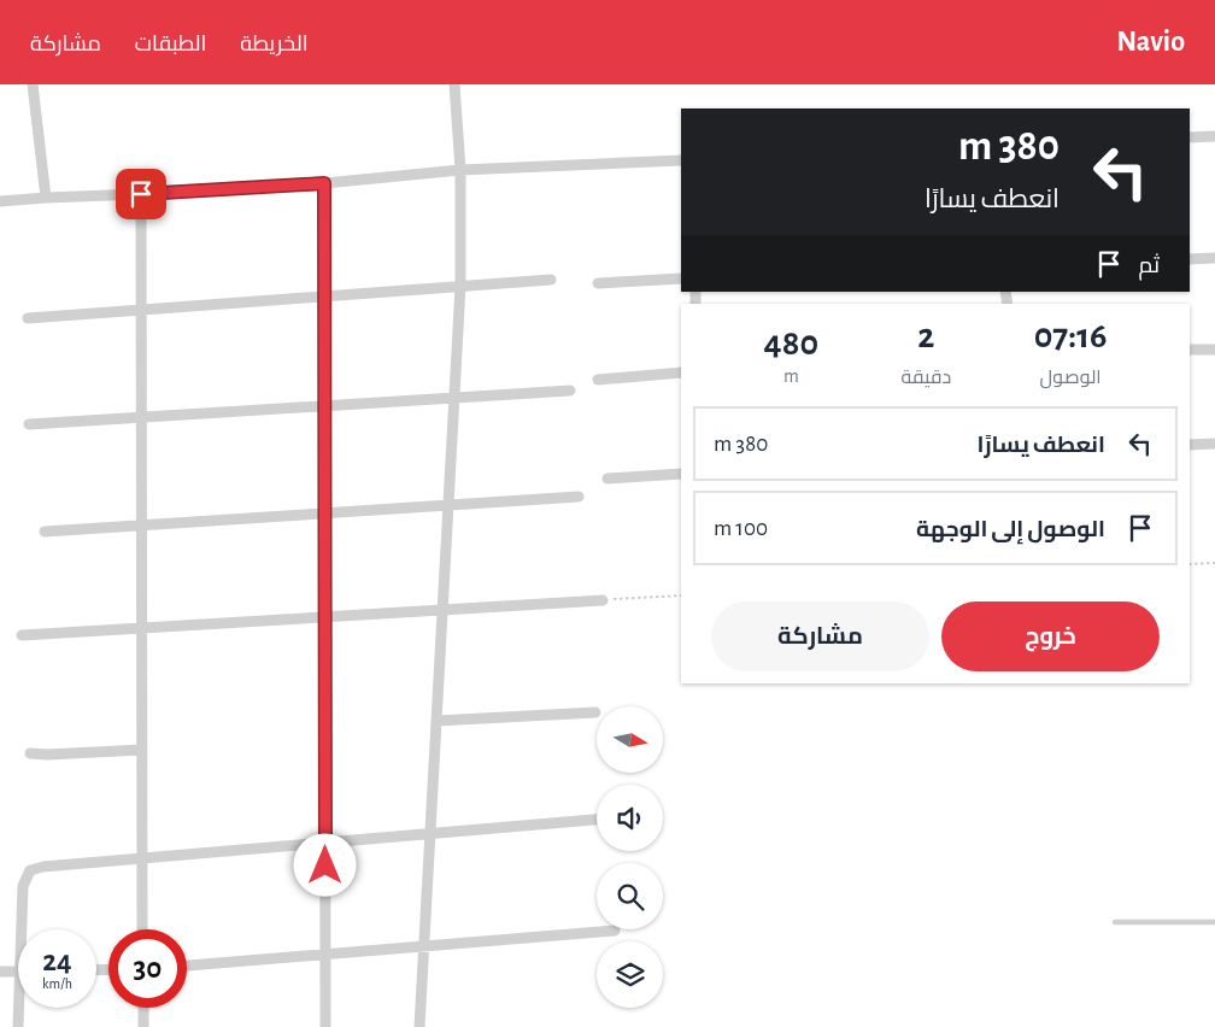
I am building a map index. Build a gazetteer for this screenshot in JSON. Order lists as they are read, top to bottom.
{
  "north": "right",
  "page": {
    "header": "Navio",
    "nav": ["الخريطة", "الطبقات", "مشاركة"],
    "turn": ["380 m", "انعطف يسارًا"],
    "then": "ثم",
    "eta": [
      "07:16",
      "الوصول",
      "2",
      "دقيقة",
      "480",
      "m"
    ],
    "list": [
      {
        "name": "انعطف يسارًا",
        "value": "380 m"
      },
      {
        "name": "الوصول إلى الوجهة",
        "value": "100 m"
      }
    ],
    "buttons": ["خروج", "مشاركة"],
    "speed": "24 km/h",
    "limit": "30"
  }
}
